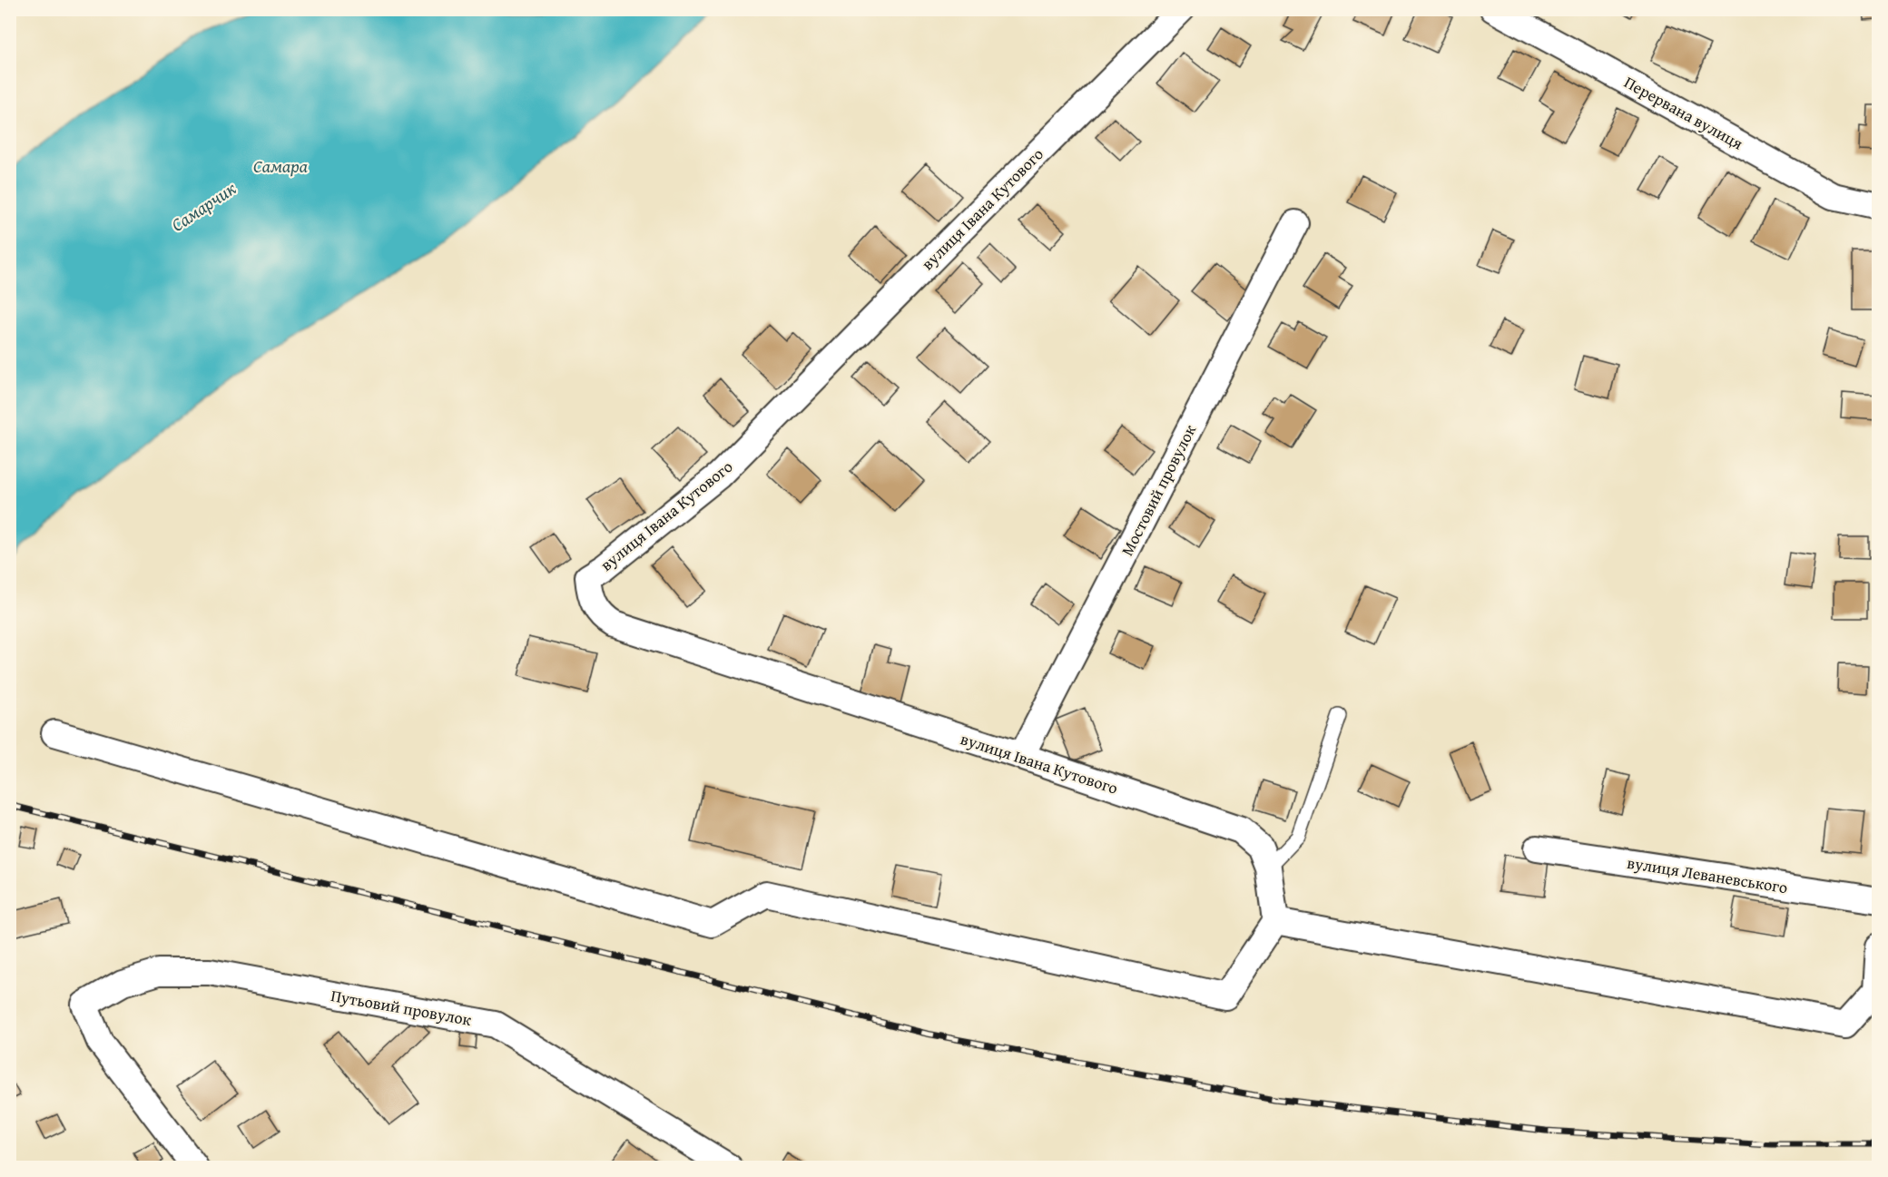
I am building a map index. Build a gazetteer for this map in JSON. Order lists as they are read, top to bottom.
{
  "streets": {
    "street": [
      "Перервана вулиця",
      "вулиця Івана Кутового",
      "Мостовий провулок",
      "вулиця Леваневського",
      "Путьовий провулок"
    ]
  },
  "crossings": [
    ["вулиця Івана Кутового", "Мостовий провулок"]
  ],
  "water": ["Самара", "Самарчик"]
}
